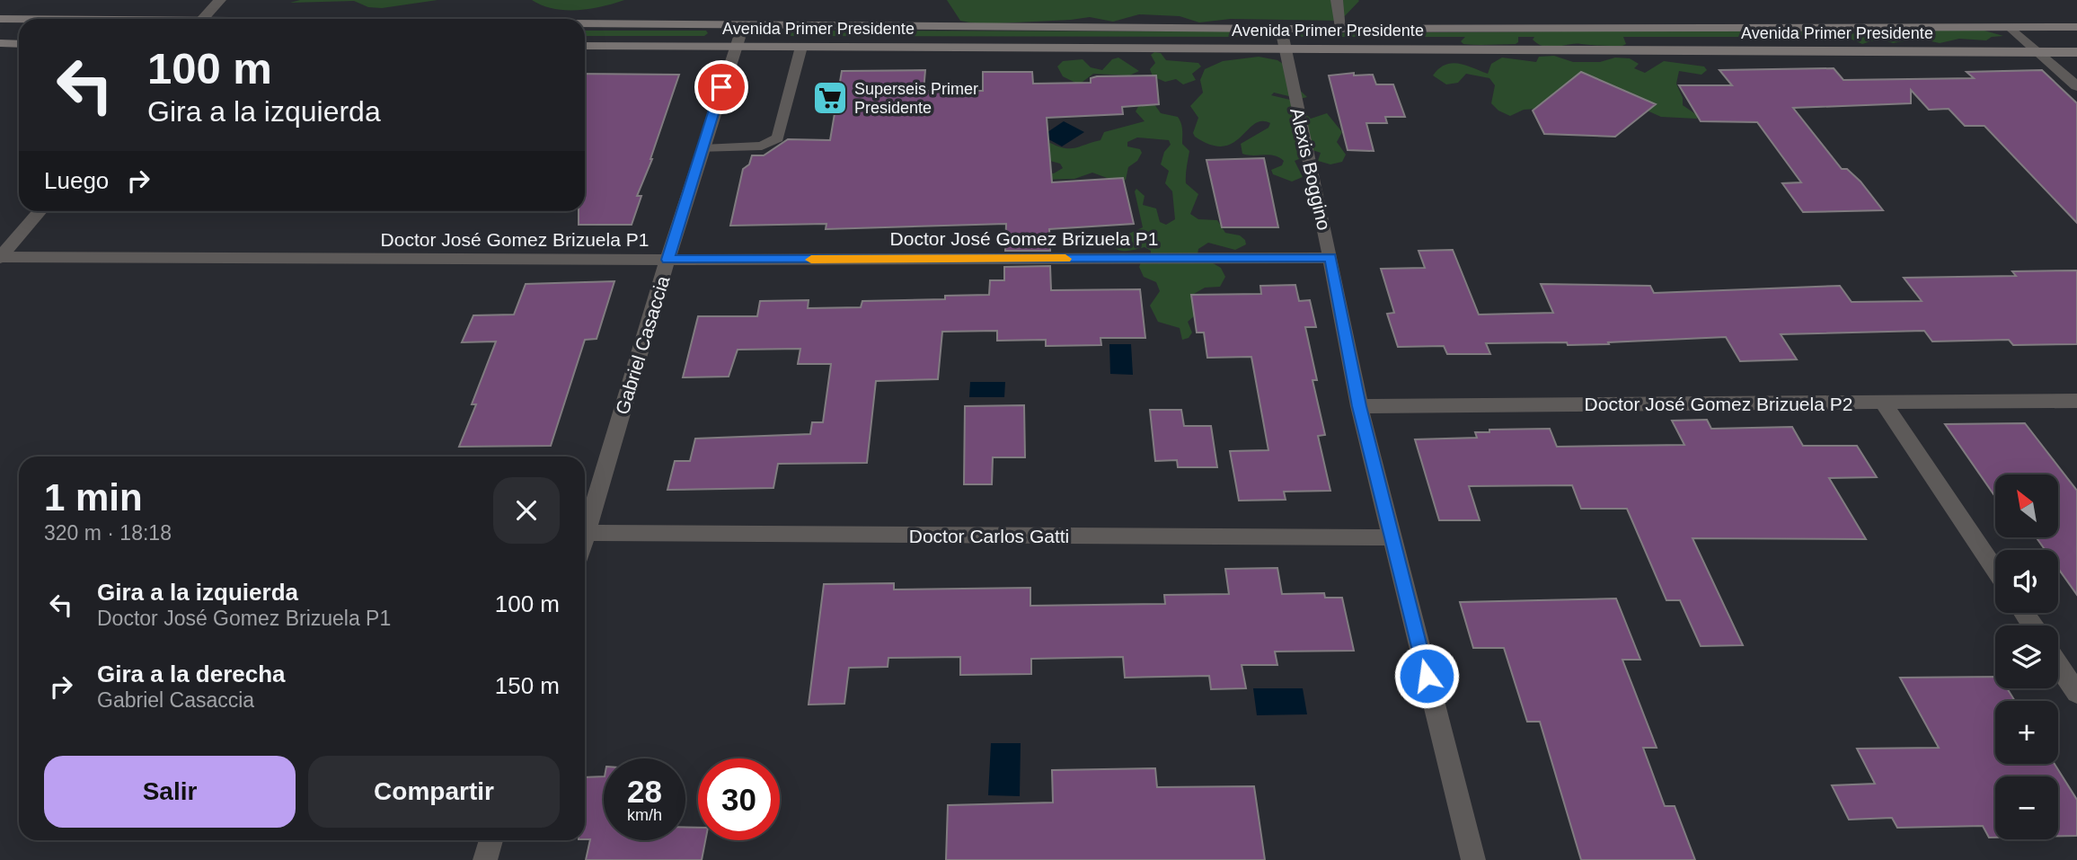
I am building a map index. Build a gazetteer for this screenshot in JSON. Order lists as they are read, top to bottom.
{
  "streets": {
    "main road": ["Avenida Primer Presidente"],
    "street": [
      "Alexis Boggino",
      "Doctor José Gomez Brizuela P1",
      "Gabriel Casaccia",
      "Doctor José Gomez Brizuela P2",
      "Doctor Carlos Gatti"
    ]
  },
  "crossings": [
    ["Avenida Primer Presidente", "Alexis Boggino"],
    ["Avenida Primer Presidente", "Gabriel Casaccia"],
    ["Alexis Boggino", "Doctor José Gomez Brizuela P1"],
    ["Alexis Boggino", "Doctor José Gomez Brizuela P2"],
    ["Alexis Boggino", "Doctor Carlos Gatti"],
    ["Doctor José Gomez Brizuela P1", "Gabriel Casaccia"],
    ["Gabriel Casaccia", "Doctor Carlos Gatti"]
  ],
  "places": {
    "supermarket": ["Superseis Primer Presidente"]
  },
  "north": "top left",
  "page": {
    "turn": ["100 m", "Gira a la izquierda"],
    "then": "Luego",
    "heading": ["1 min", "320 m · 18:18"],
    "map_buttons": ["+", "−"],
    "list": [
      {
        "name": "Gira a la izquierda",
        "note": "Doctor José Gomez Brizuela P1",
        "value": "100 m"
      },
      {
        "name": "Gira a la derecha",
        "note": "Gabriel Casaccia",
        "value": "150 m"
      }
    ],
    "buttons": ["Salir", "Compartir"],
    "speed": "28 km/h",
    "limit": "30"
  }
}
